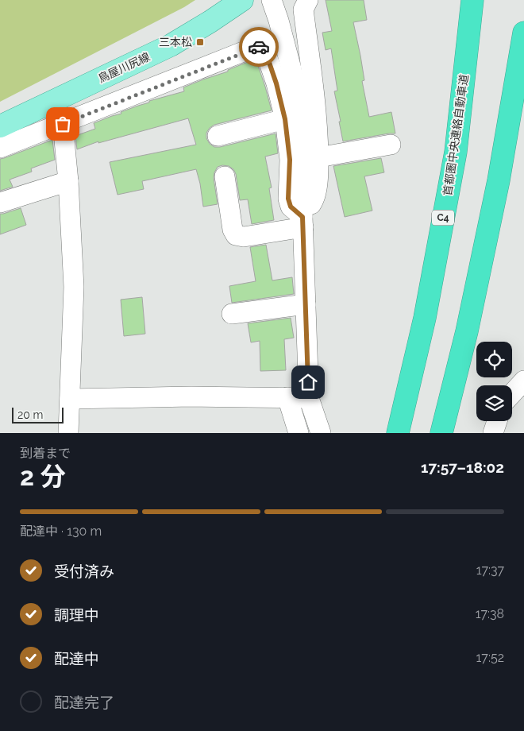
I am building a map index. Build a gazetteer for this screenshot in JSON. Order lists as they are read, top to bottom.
{
  "streets": {
    "highway": ["首都圏中央連絡自動車道", "C4"],
    "main road": ["鳥屋川尻線"]
  },
  "places": {
    "transit": ["三本松"]
  },
  "scale_bar": "20 m",
  "page": {
    "scale": "20 m",
    "heading": ["2 分", "到着まで", "17:57–18:02"],
    "bar": "配達中 · 130 m",
    "list": [
      ["受付済み", "17:37"],
      ["調理中", "17:38"],
      ["配達中", "17:52"],
      "配達完了"
    ]
  }
}
